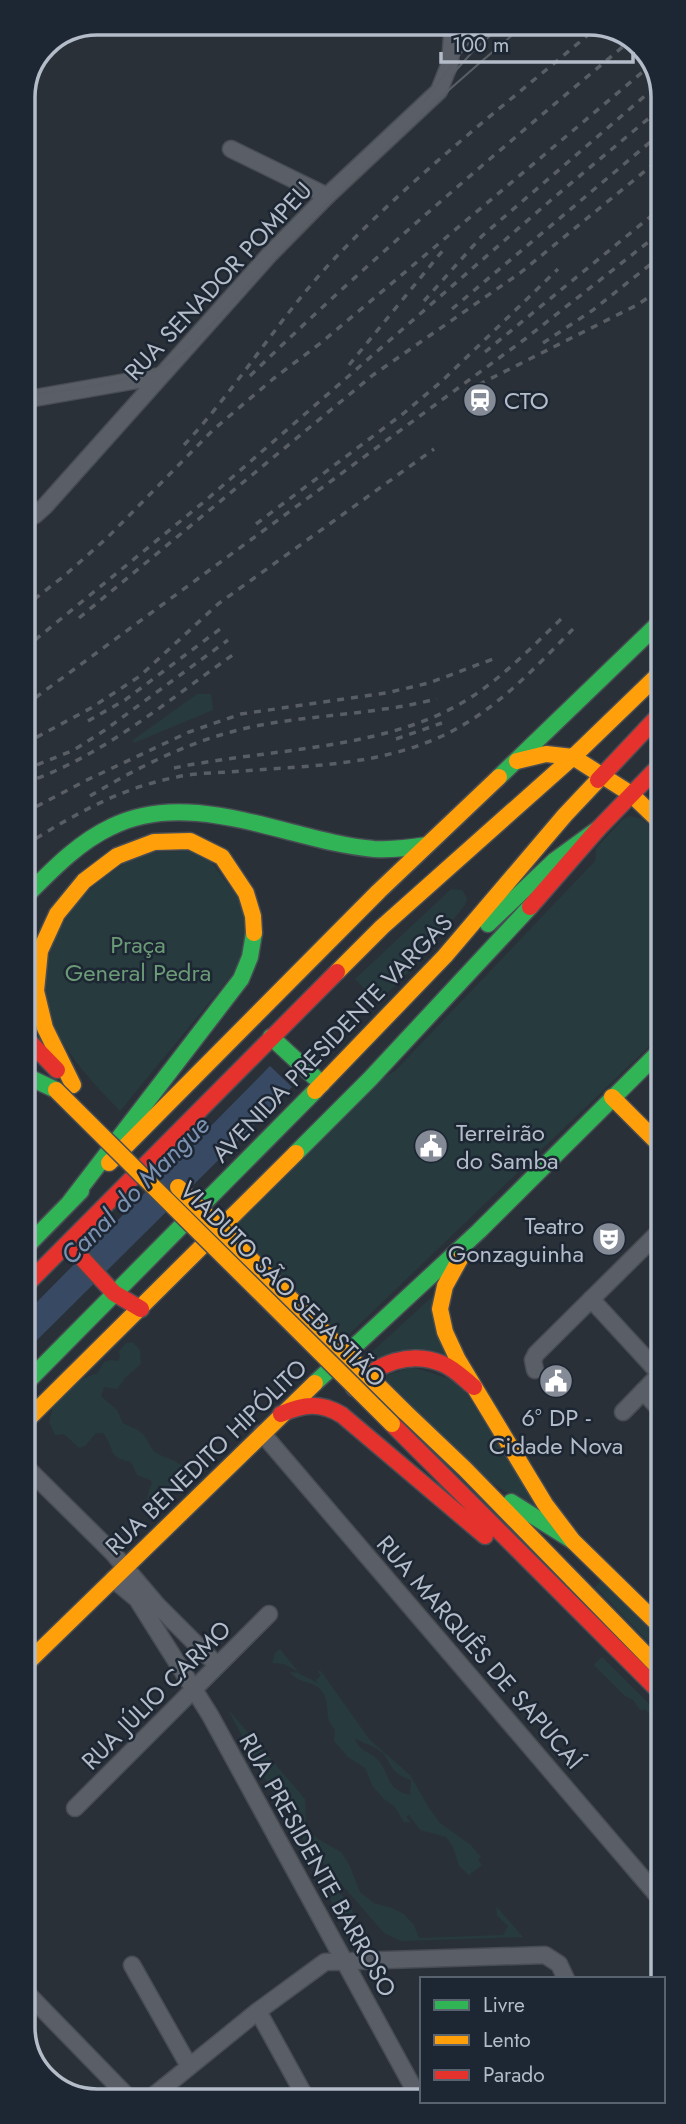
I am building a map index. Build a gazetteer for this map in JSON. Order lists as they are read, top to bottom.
{
  "streets": {
    "main road": ["AVENIDA PRESIDENTE VARGAS", "VIADUTO SÃO SEBASTIÃO", "RUA BENEDITO HIPÓLITO"],
    "street": [
      "RUA SENADOR POMPEU",
      "RUA MARQUÊS DE SAPUCAÍ",
      "RUA JÚLIO CARMO",
      "RUA PRESIDENTE BARROSO"
    ]
  },
  "crossings": [
    ["RUA BENEDITO HIPÓLITO", "RUA MARQUÊS DE SAPUCAÍ"],
    ["RUA BENEDITO HIPÓLITO", "RUA PRESIDENTE BARROSO"],
    ["RUA JÚLIO CARMO", "RUA PRESIDENTE BARROSO"]
  ],
  "water": ["Canal do Mangue"],
  "parks": ["Praça General Pedra"],
  "places": {
    "station": ["CTO"],
    "public building": ["Terreirão do Samba", "6º DP - Cidade Nova"],
    "theatre": ["Teatro Gonzaguinha"]
  },
  "legend": ["Livre", "Lento", "Parado"],
  "scale_bar": "100 m"
}
